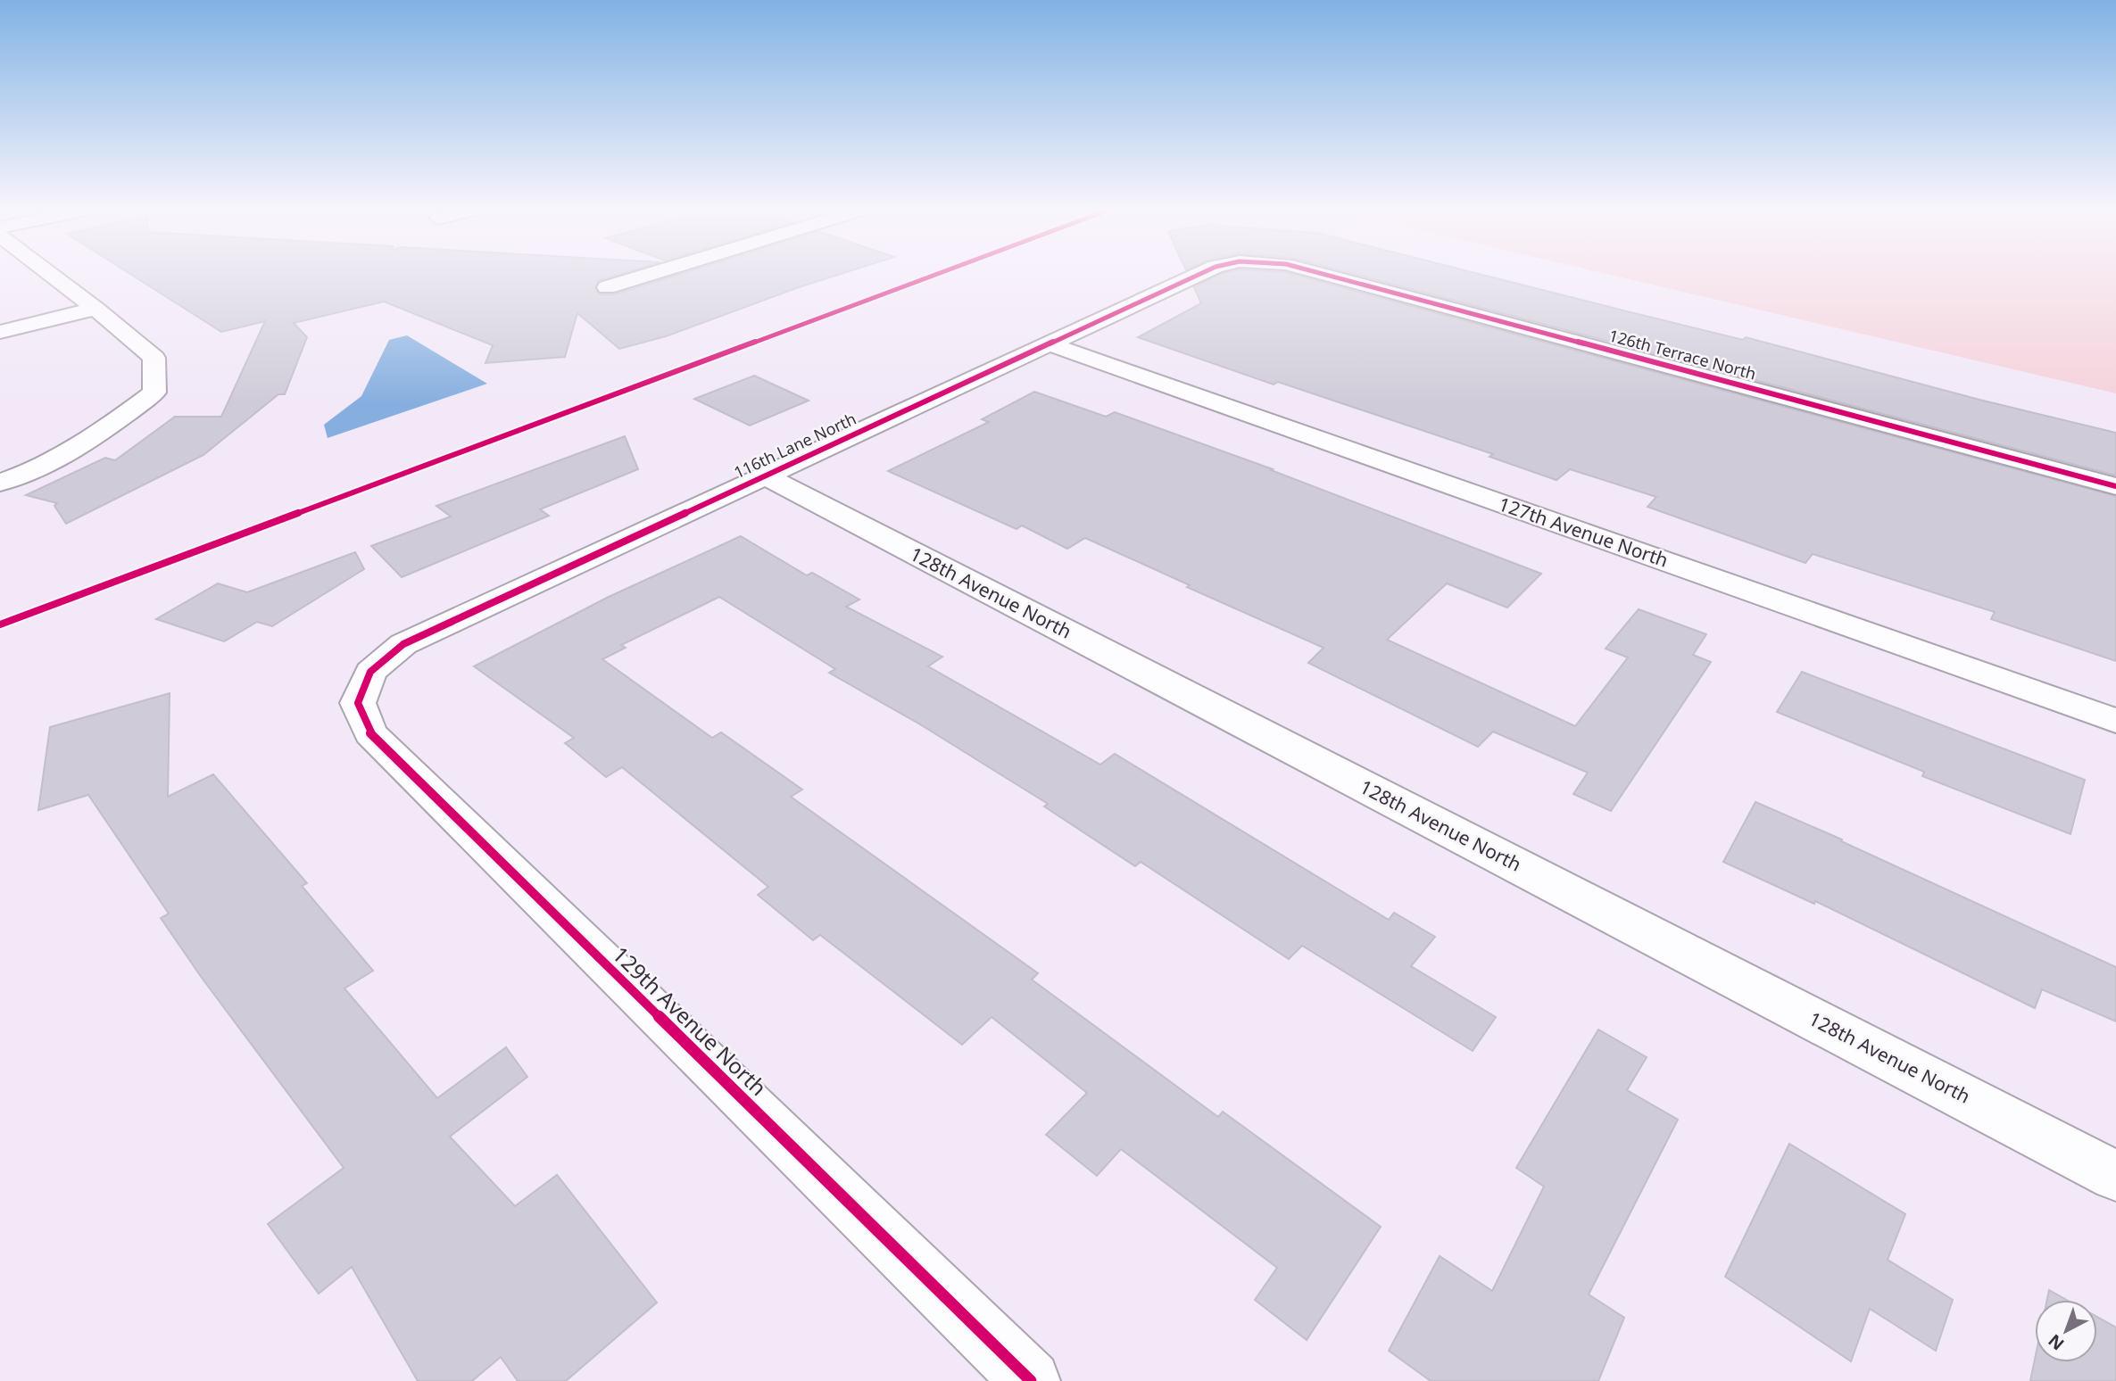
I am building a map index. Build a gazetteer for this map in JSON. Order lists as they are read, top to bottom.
{
  "streets": {
    "street": [
      "126th Terrace North",
      "116th Lane North",
      "127th Avenue North",
      "128th Avenue North",
      "129th Avenue North"
    ]
  },
  "crossings": [
    ["116th Lane North", "127th Avenue North"],
    ["116th Lane North", "128th Avenue North"],
    ["116th Lane North", "129th Avenue North"]
  ],
  "north": "bottom left"
}
